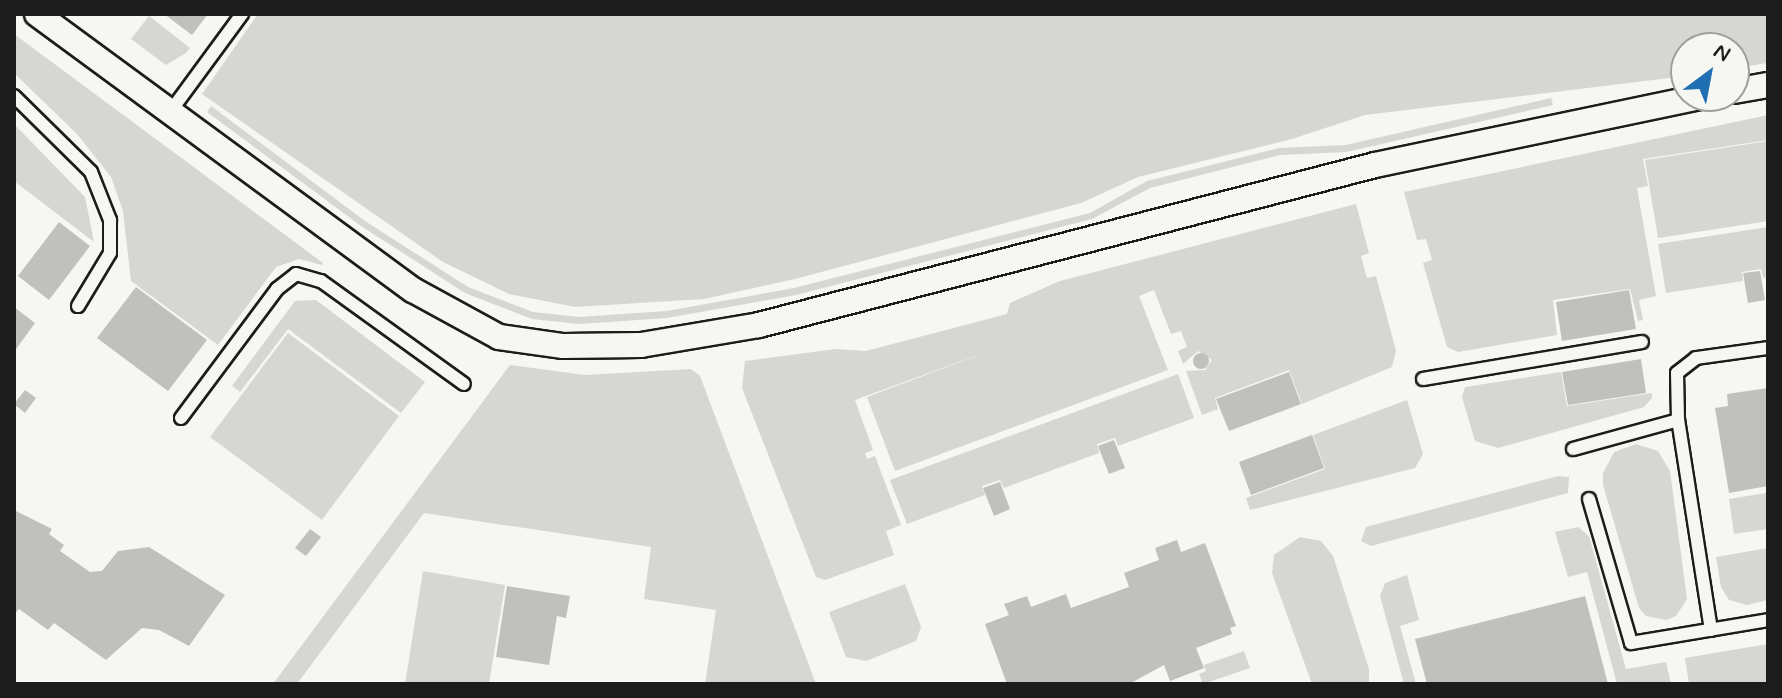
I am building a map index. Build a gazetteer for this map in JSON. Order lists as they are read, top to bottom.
{
  "north": "top right"
}
